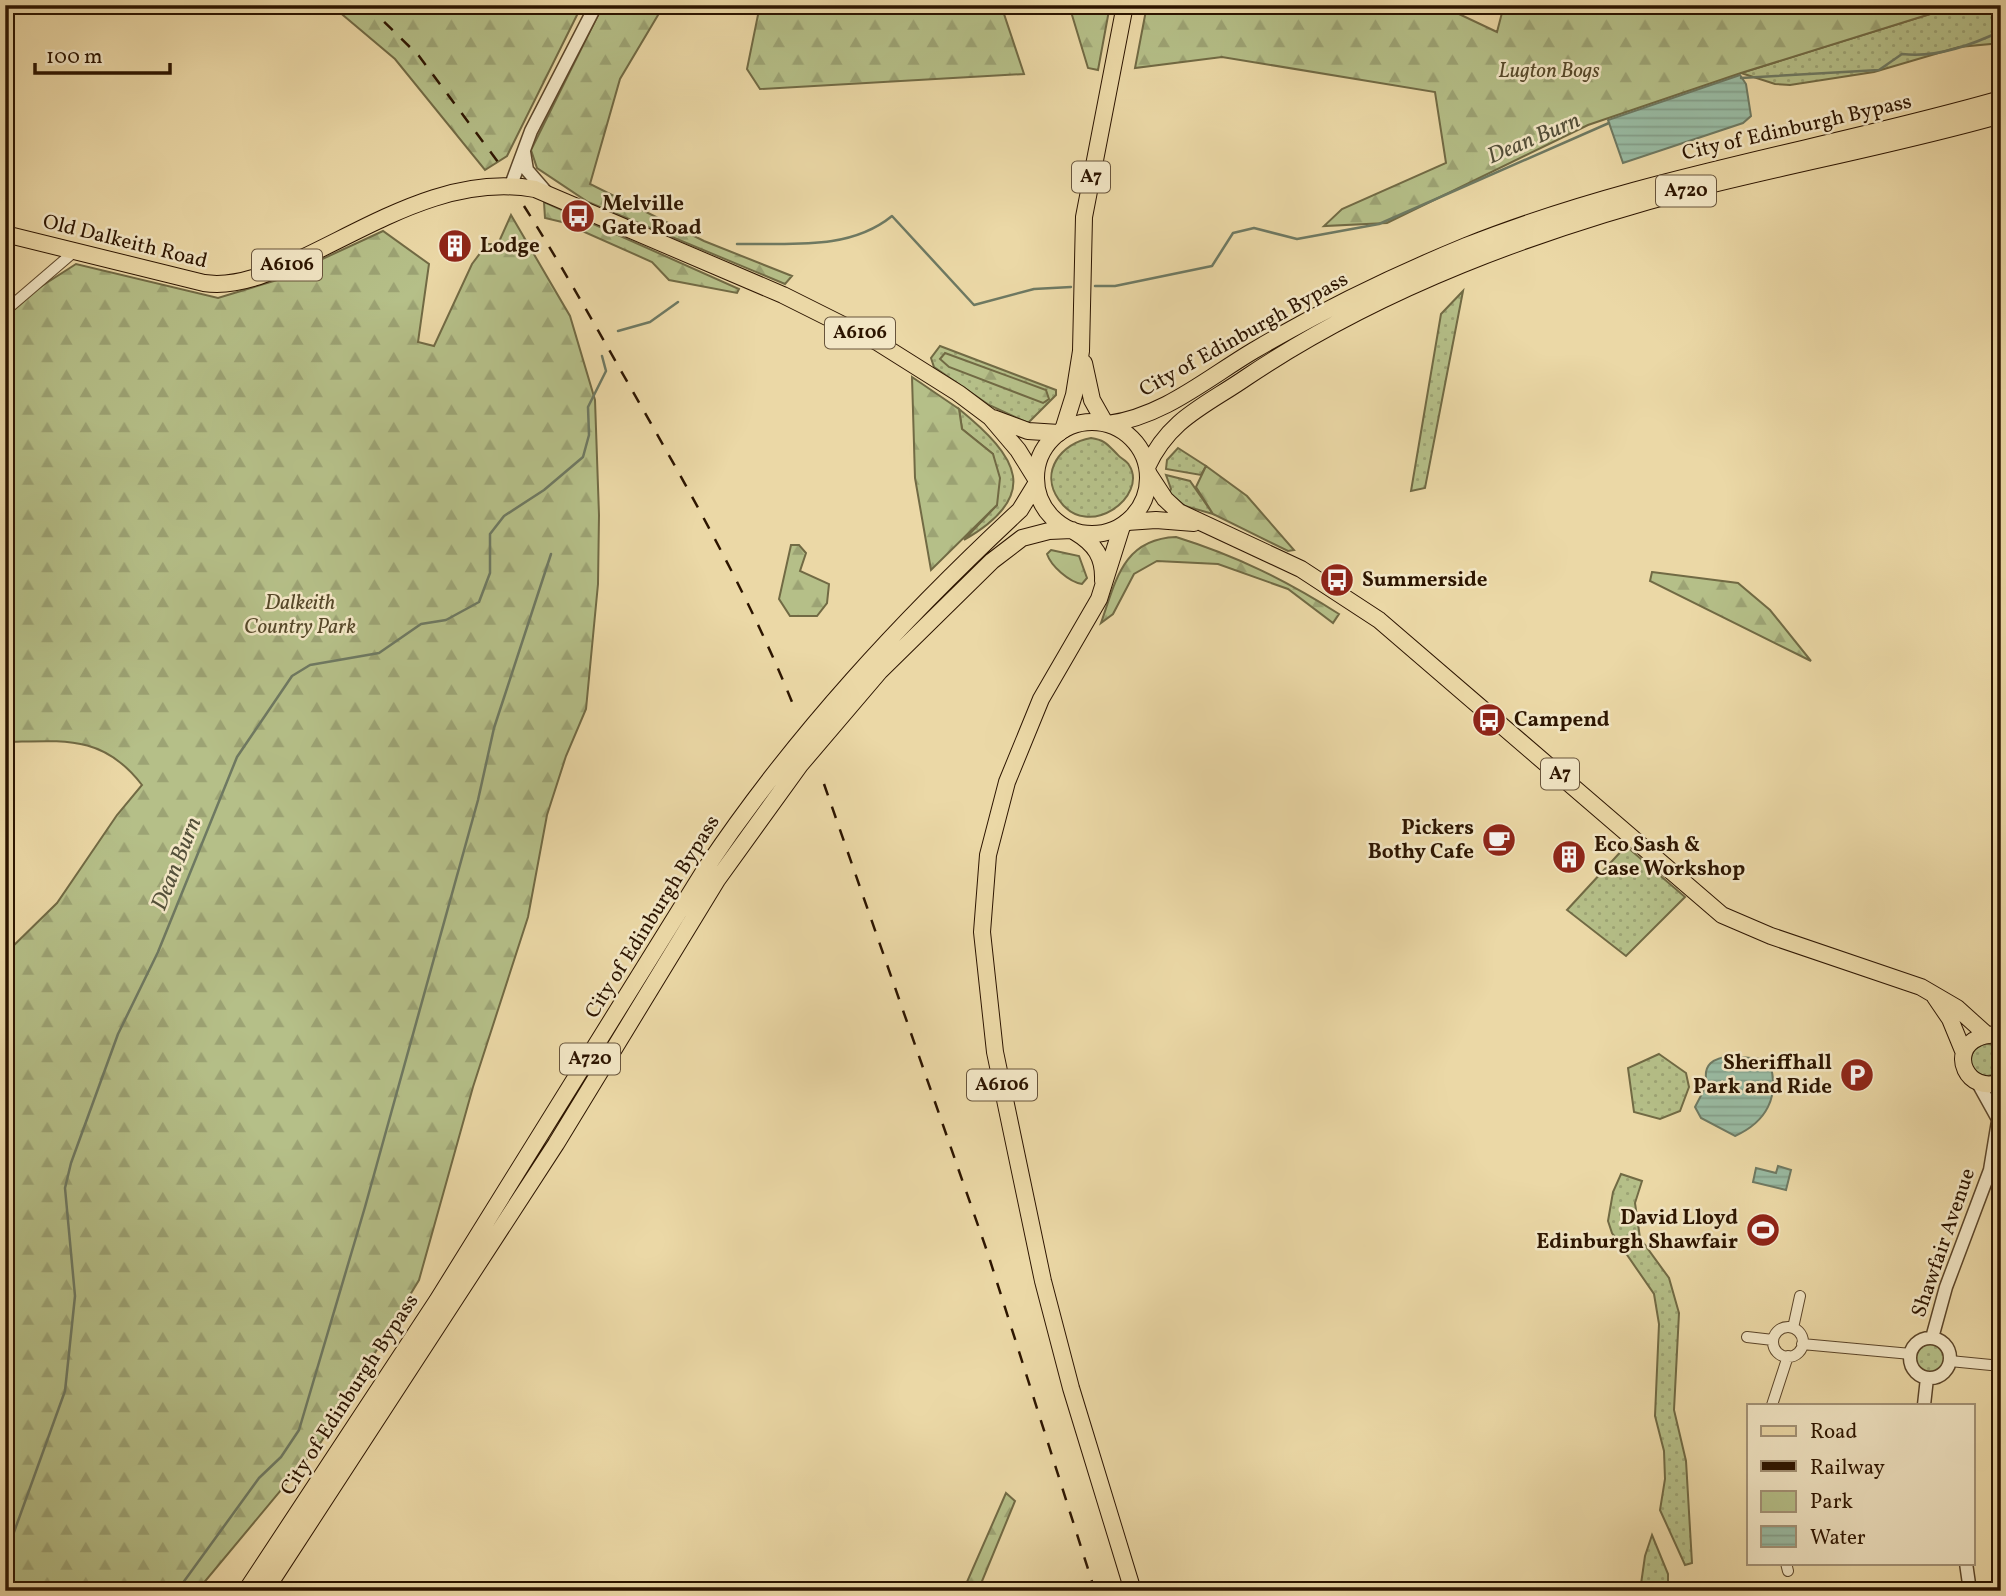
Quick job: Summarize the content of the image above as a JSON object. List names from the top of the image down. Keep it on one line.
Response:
{"streets":{"main road":["City of Edinburgh Bypass","A7","A720","Old Dalkeith Road","A6106"],"street":["Shawfair Avenue"]},"crossings":[["City of Edinburgh Bypass","A7"],["City of Edinburgh Bypass","A6106"],["A7","A6106"],["Old Dalkeith Road","A6106"]],"water":["Dean Burn"],"parks":["Lugton Bogs","Dalkeith Country Park"],"places":{"bus stop":["Melville Gate Road","Summerside","Campend"],"building":["Lodge","Eco Sash & Case Workshop"],"cafe":["Pickers Bothy Cafe"],"parking":["Sheriffhall Park and Ride"],"sports":["David Lloyd Edinburgh Shawfair"]},"legend":["Road","Railway","Park","Water"],"scale_bar":"100 m"}
